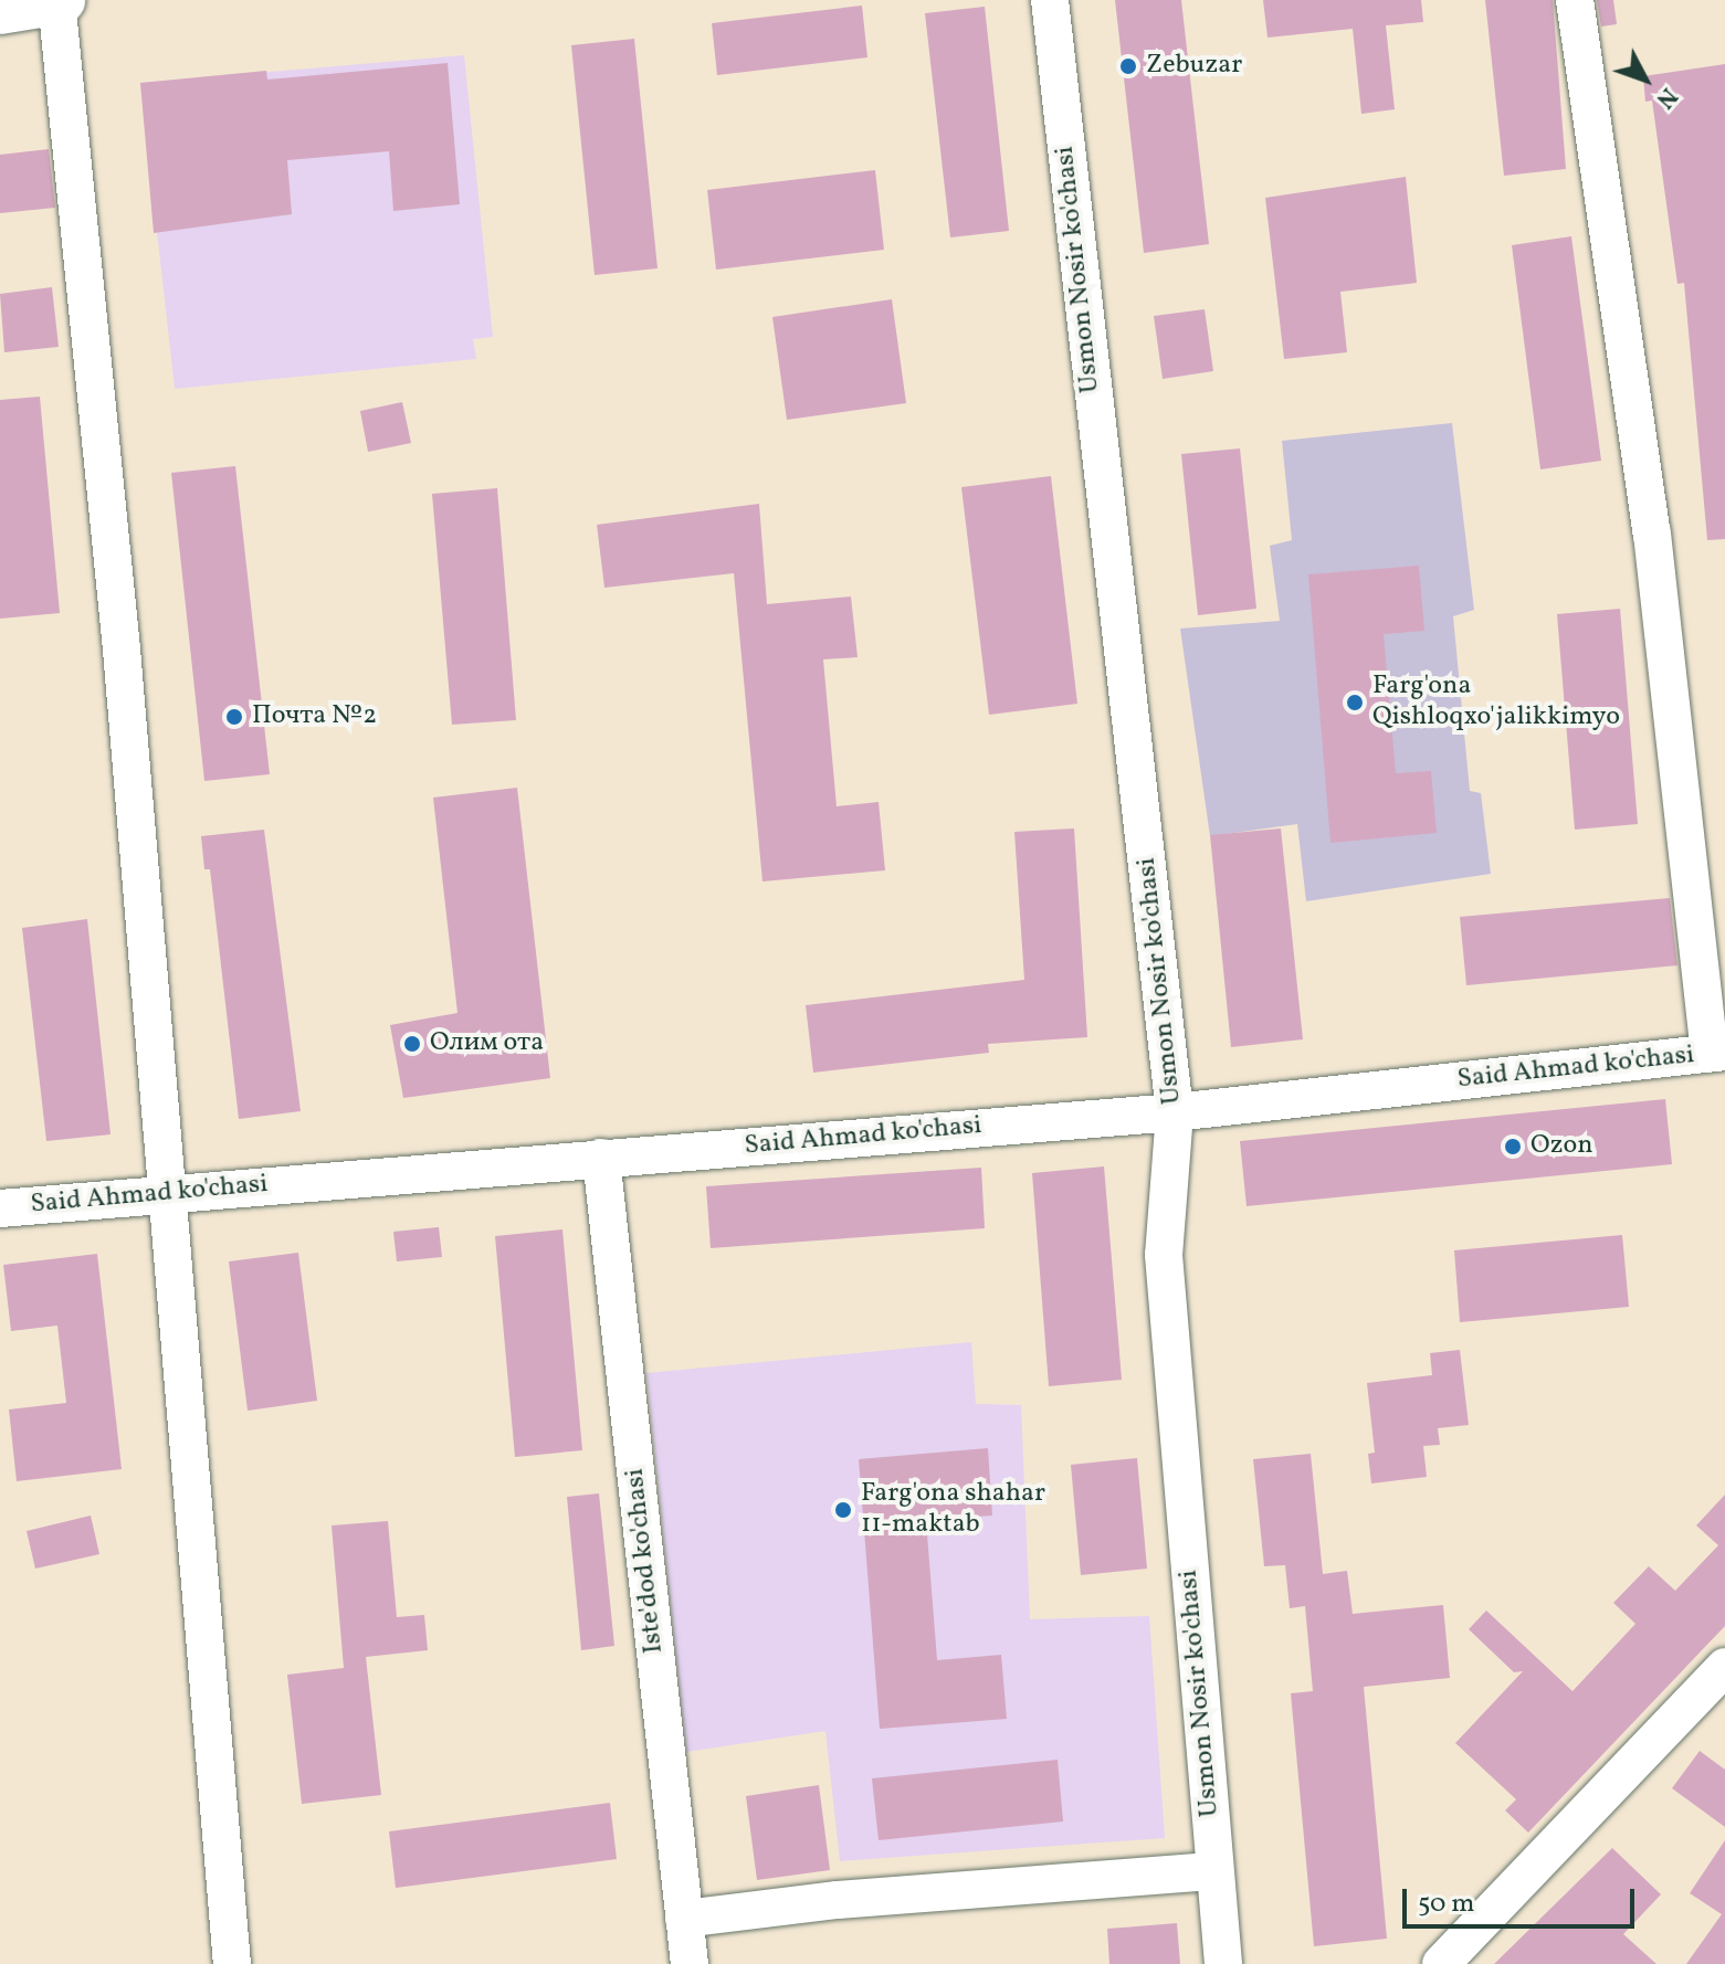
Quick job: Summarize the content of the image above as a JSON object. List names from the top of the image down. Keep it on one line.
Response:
{"streets":{"street":["Usmon Nosir ko'chasi","Said Ahmad ko'chasi","Iste'dod ko'chasi"]},"crossings":[["Usmon Nosir ko'chasi","Said Ahmad ko'chasi"],["Said Ahmad ko'chasi","Iste'dod ko'chasi"]],"places":["Zebuzar","Farg'ona Qishloqxo'jalikkimyo","Почта №2","Олим ота","Ozon","Farg'ona shahar 11-maktab"],"scale_bar":"50 m","north":"bottom right"}
